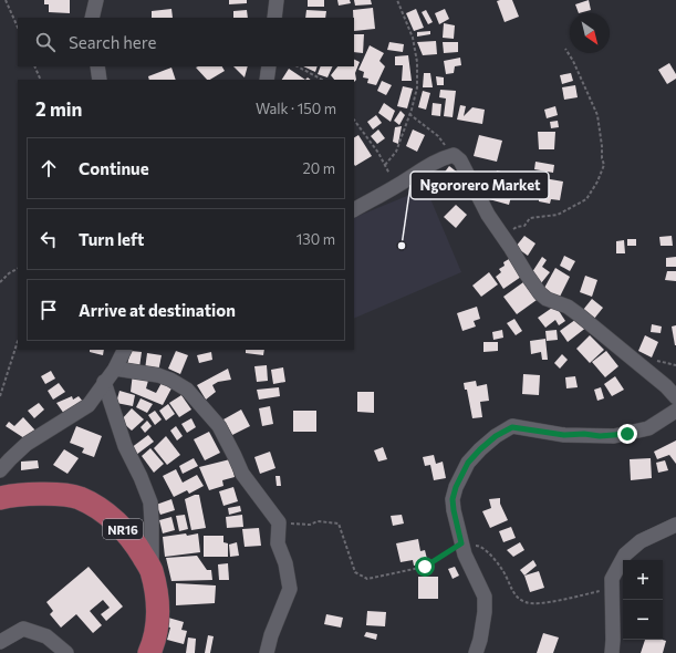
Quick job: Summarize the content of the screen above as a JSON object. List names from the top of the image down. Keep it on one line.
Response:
{"streets":{"main road":["NR16"]},"places":["Ngororero Market"],"north":"bottom right","page":{"search":"Search here","heading":["2 min","Walk · 150 m"],"list":[["Continue","20 m"],["Turn left","130 m"],"Arrive at destination"],"map_buttons":["+","−"]}}
